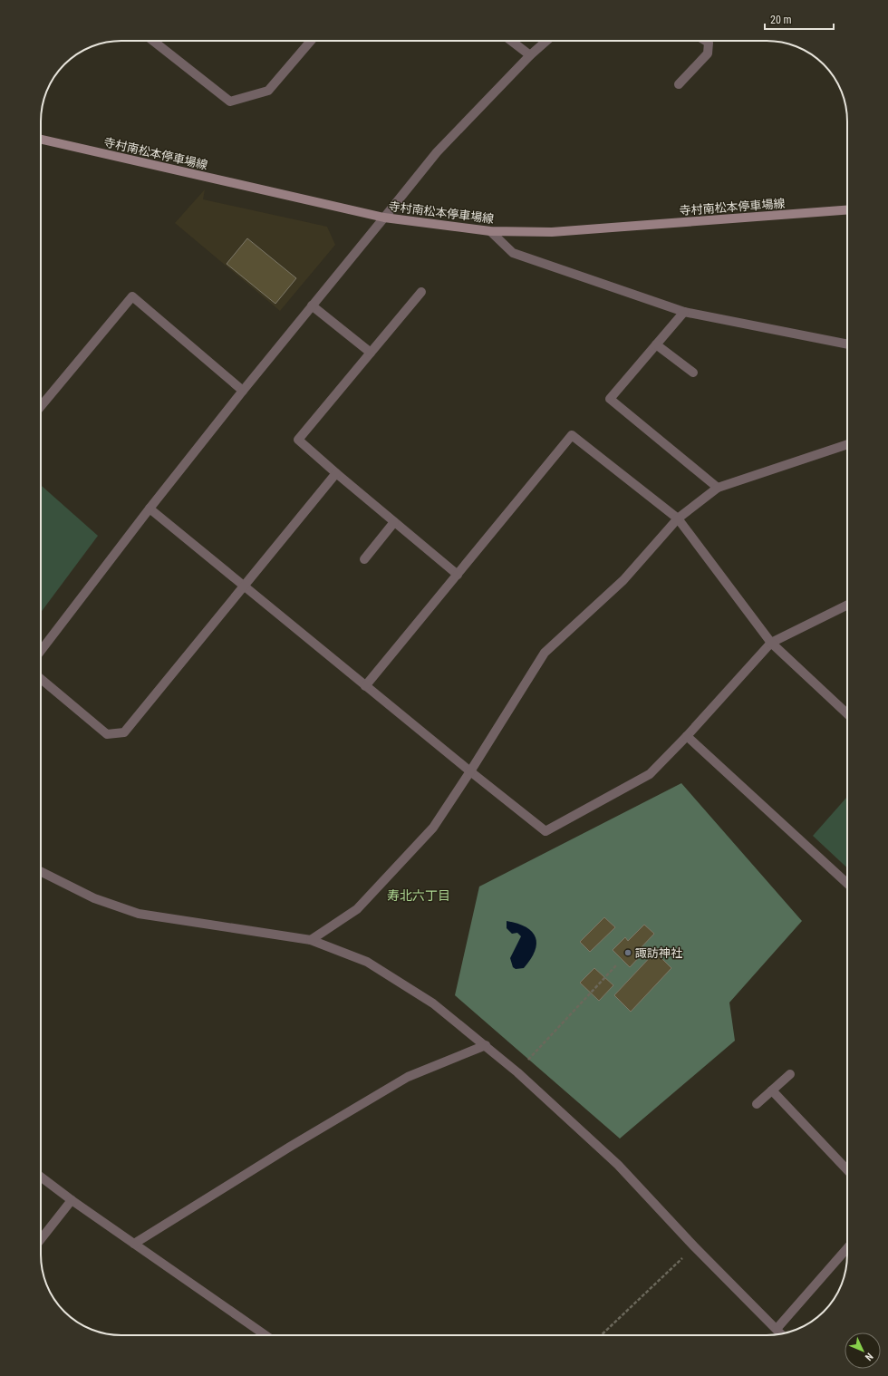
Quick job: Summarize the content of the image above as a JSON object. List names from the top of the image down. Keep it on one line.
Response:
{"streets":{"main road":["寺村南松本停車場線"]},"districts":["寿北六丁目"],"places":["諏訪神社"],"scale_bar":"20 m","north":"bottom right"}
